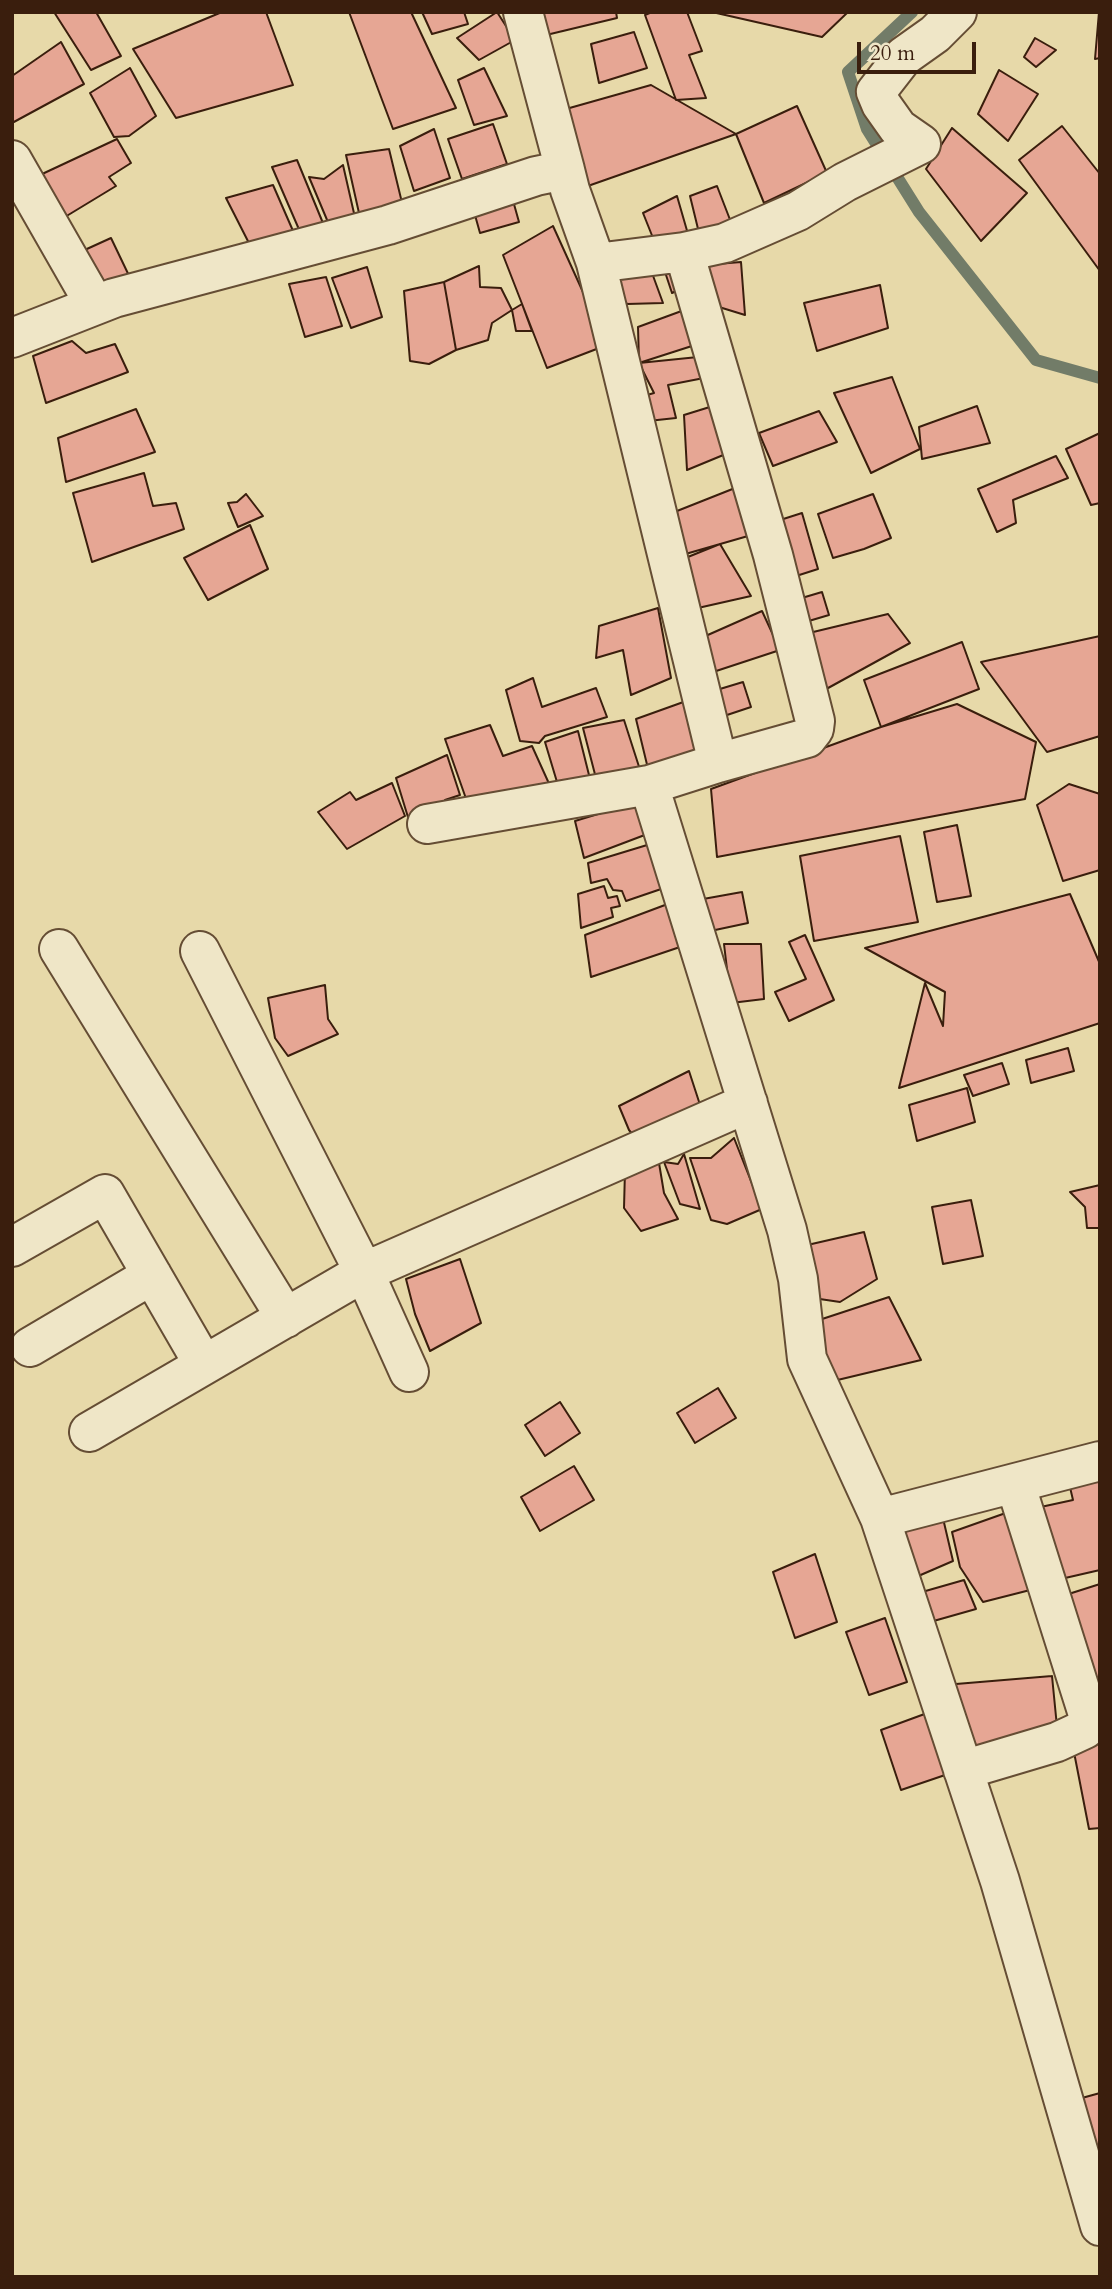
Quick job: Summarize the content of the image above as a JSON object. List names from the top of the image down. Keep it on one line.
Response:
{"scale_bar":"20 m"}
